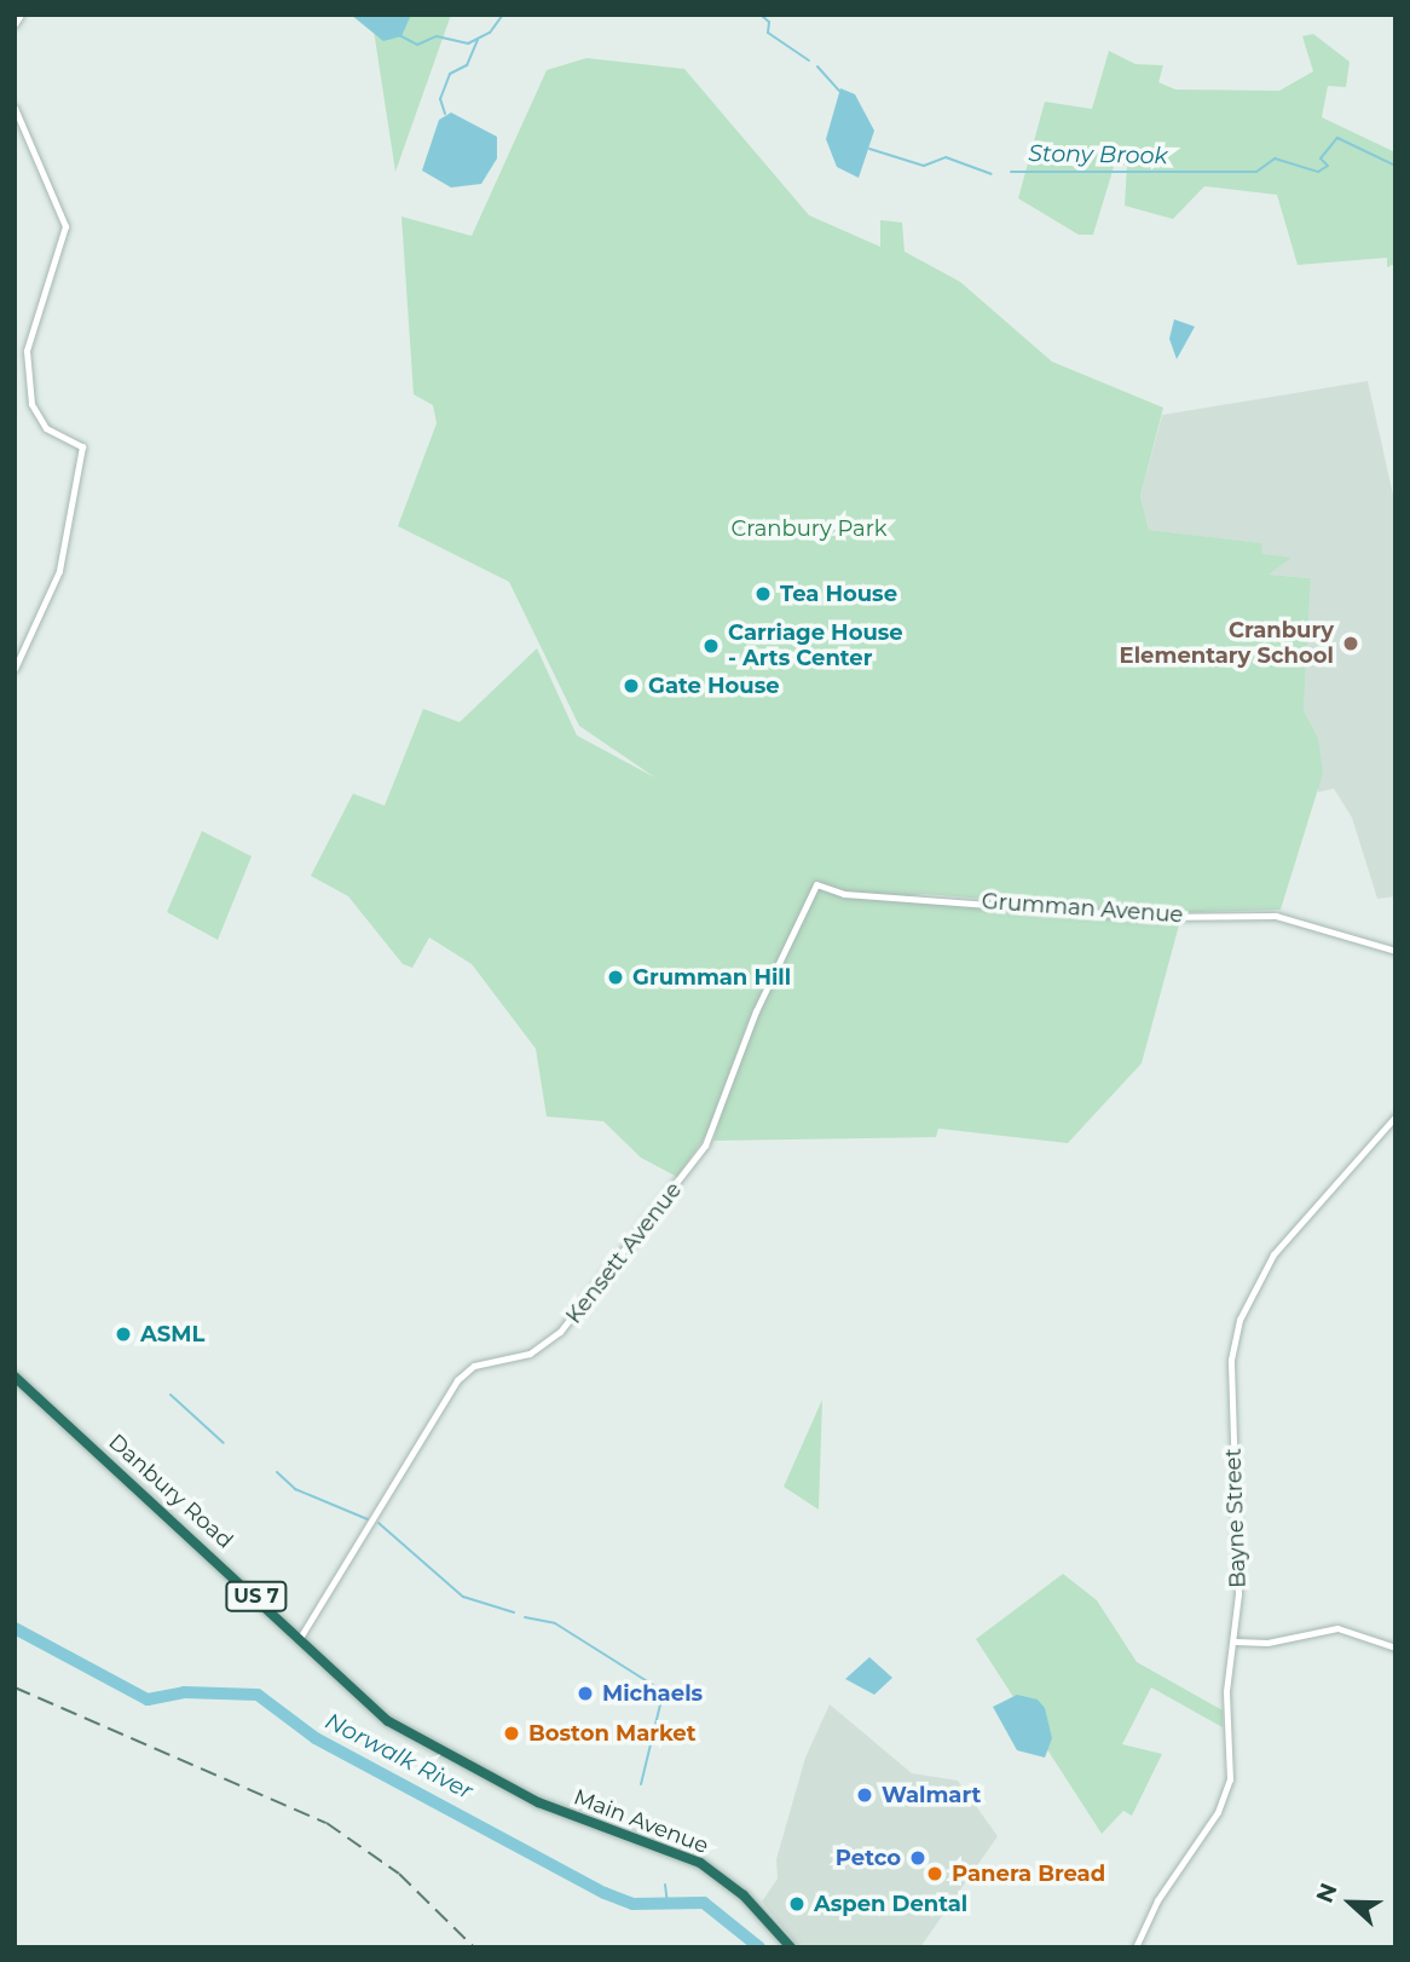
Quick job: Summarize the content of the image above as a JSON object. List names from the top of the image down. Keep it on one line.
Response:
{"streets":{"highway":["Danbury Road","US 7","Main Avenue"],"street":["Grumman Avenue","Kensett Avenue","Bayne Street"]},"crossings":[["Grumman Avenue","Kensett Avenue"],["Kensett Avenue","Danbury Road"],["Danbury Road","Main Avenue"]],"water":["Stony Brook","Norwalk River"],"parks":["Cranbury Park"],"places":["Tea House","Cranbury Elementary School","Carriage House - Arts Center","Gate House","Grumman Hill","ASML","Michaels","Boston Market","Walmart","Petco","Panera Bread","Aspen Dental"],"north":"left"}
